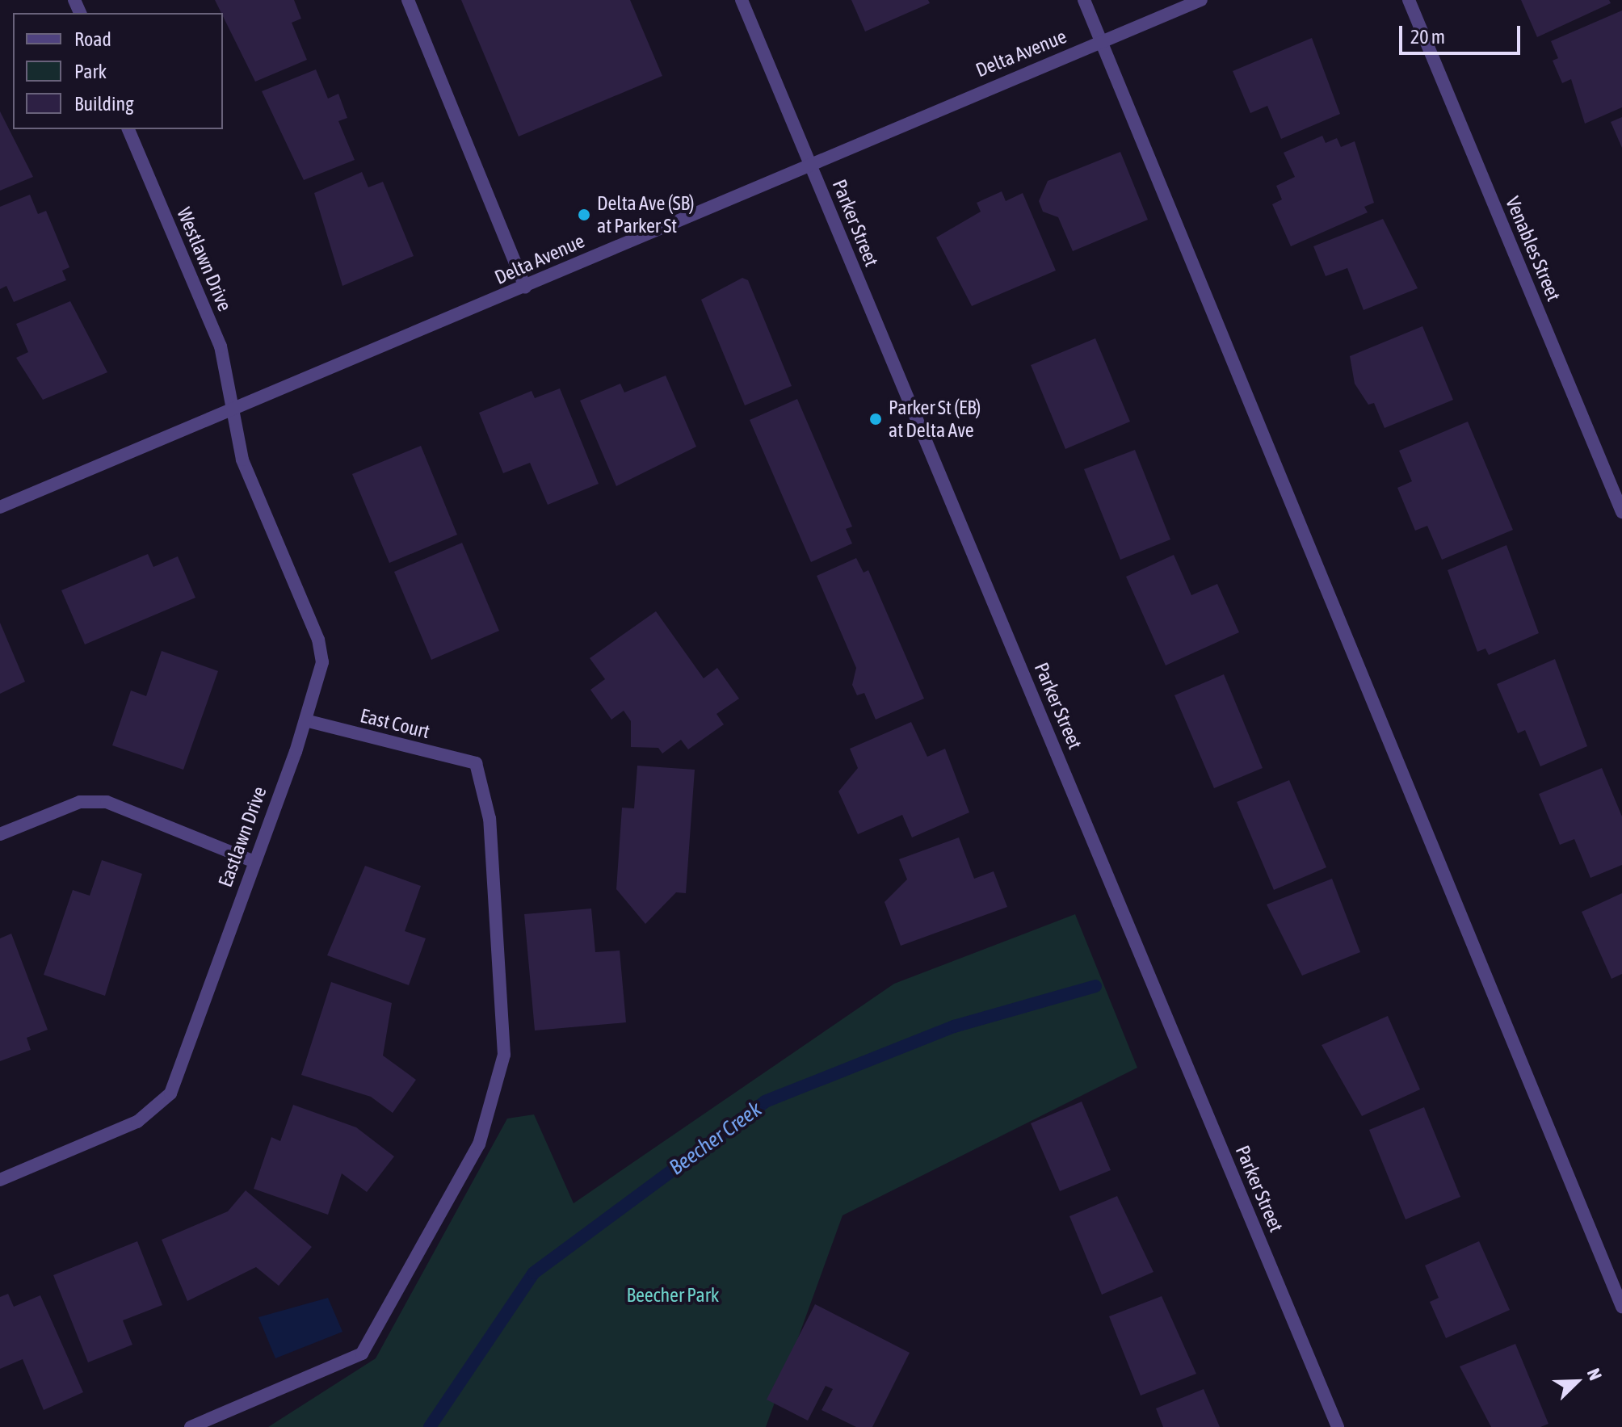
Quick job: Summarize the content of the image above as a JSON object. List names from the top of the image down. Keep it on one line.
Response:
{"streets":{"street":["Delta Avenue","Parker Street","Venables Street","Westlawn Drive","East Court","Eastlawn Drive"]},"crossings":[["Delta Avenue","Parker Street"],["Delta Avenue","Westlawn Drive"],["Delta Avenue","Eastlawn Drive"],["Westlawn Drive","Eastlawn Drive"],["East Court","Eastlawn Drive"]],"water":["Beecher Creek"],"parks":["Beecher Park"],"places":["Delta Ave (SB) at Parker St","Parker St (EB) at Delta Ave"],"legend":["Road","Park","Building"],"scale_bar":"20 m","north":"top right"}
